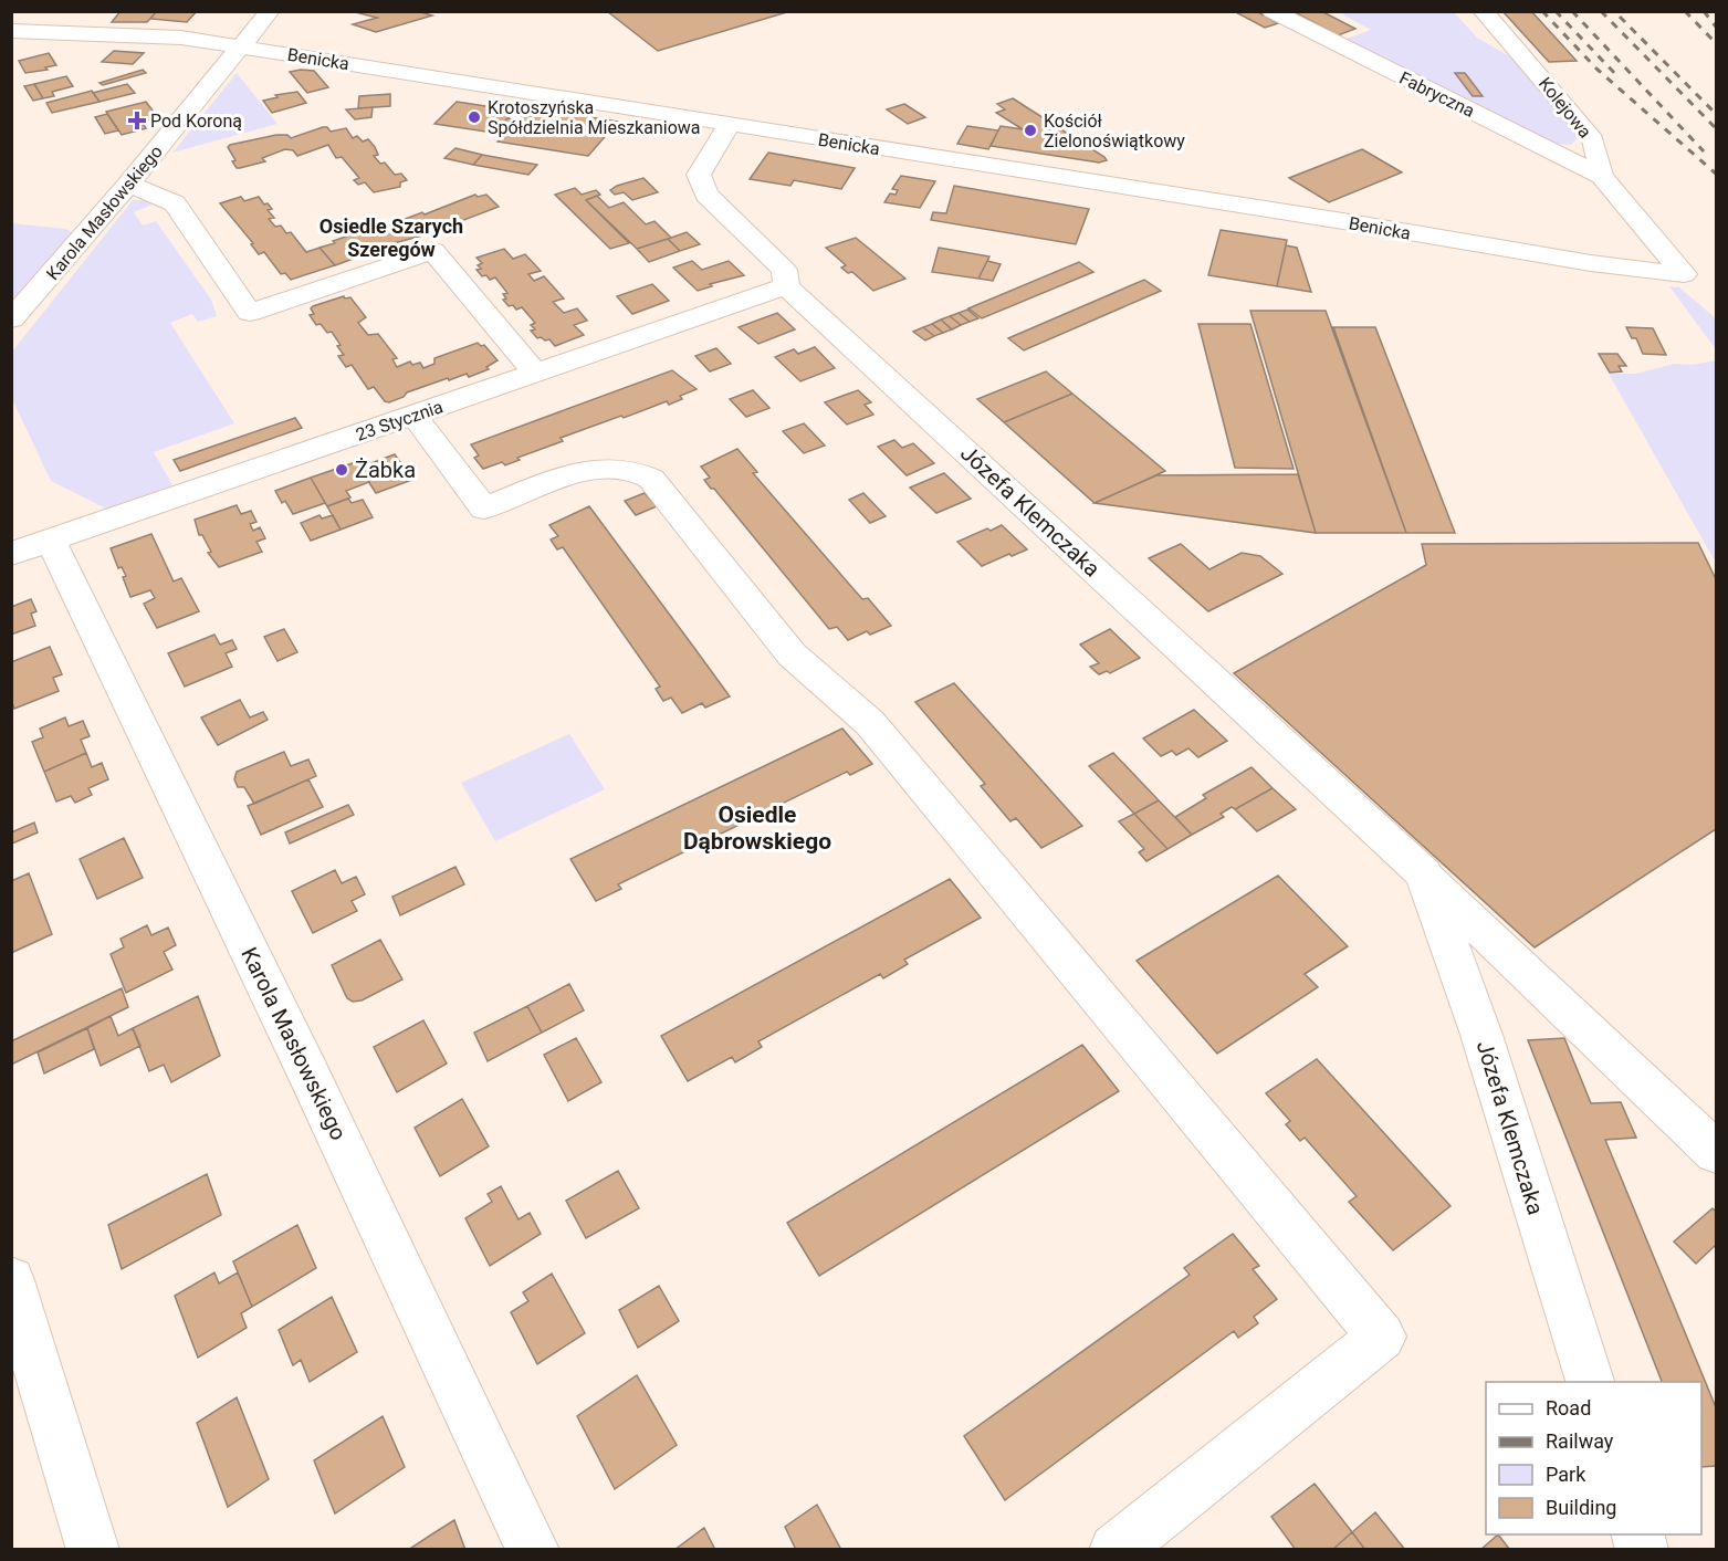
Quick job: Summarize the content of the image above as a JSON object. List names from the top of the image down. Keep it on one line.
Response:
{"streets":{"street":["Benicka","Fabryczna","Kolejowa","Karola Masłowskiego","23 Stycznia","Józefa Klemczaka"]},"crossings":[["Benicka","Kolejowa"],["Benicka","Karola Masłowskiego"],["Benicka","Józefa Klemczaka"],["Fabryczna","Kolejowa"],["Karola Masłowskiego","23 Stycznia"],["23 Stycznia","Józefa Klemczaka"]],"districts":["Osiedle Szarych Szeregów","Osiedle Dąbrowskiego"],"places":{"other":["Krotoszyńska Spółdzielnia Mieszkaniowa","Kościół Zielonoświątkowy","Żabka"],"health":["Pod Koroną"]},"legend":["Road","Railway","Park","Building"]}
